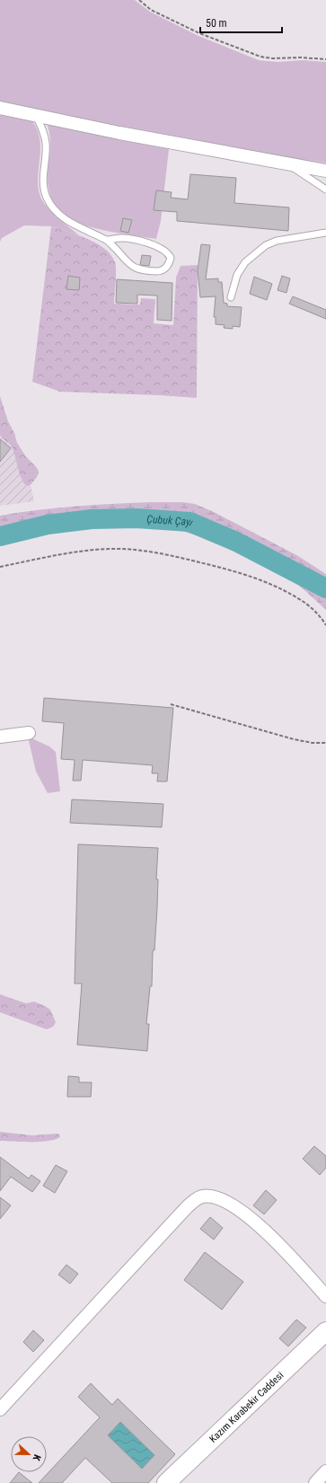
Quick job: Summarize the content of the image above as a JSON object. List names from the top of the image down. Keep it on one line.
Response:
{"streets":{"street":["Kazım Karabekir Caddesi"]},"water":["Çubuk Çayı"],"scale_bar":"50 m","north":"right"}
